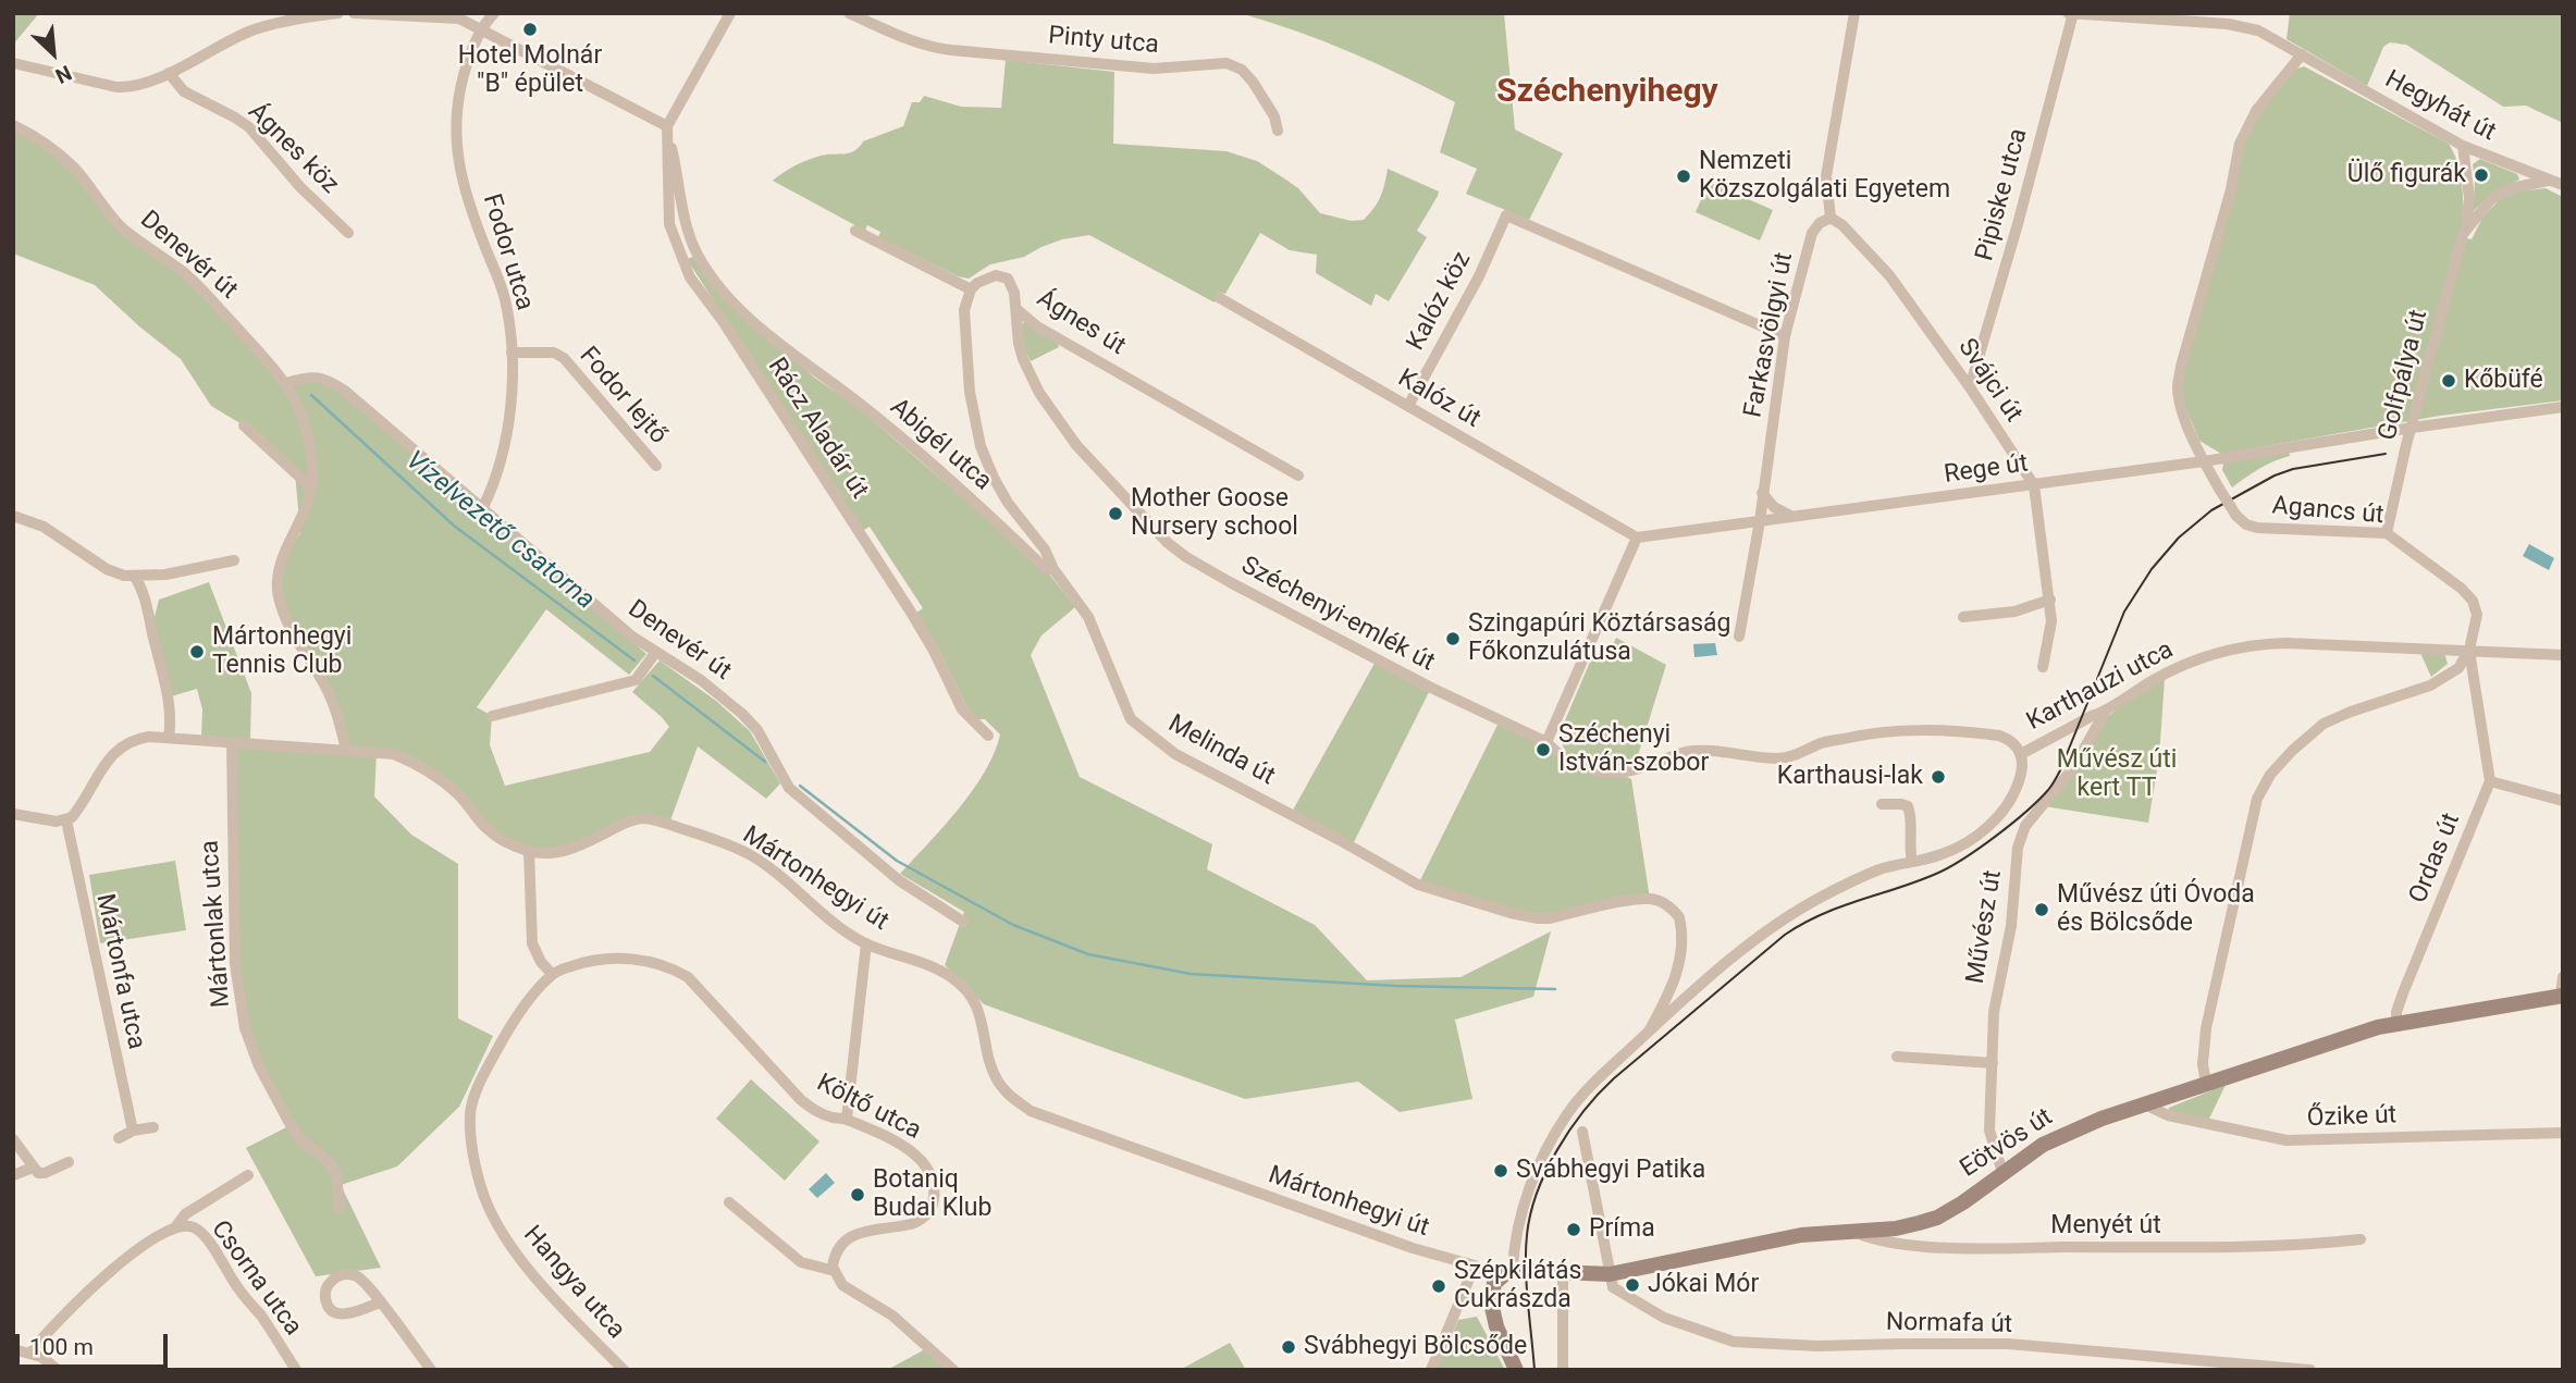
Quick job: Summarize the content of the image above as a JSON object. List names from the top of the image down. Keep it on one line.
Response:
{"streets":{"street":["Pinty utca","Hegyhát út","Ágnes köz","Pipiske utca","Fodor utca","Denevér út","Kalóz köz","Ágnes út","Farkasvölgyi út","Golfpálya út","Svájci út","Fodor lejtő","Kalóz út","Rácz Aladár út","Abigél utca","Rege út","Agancs út","Széchenyi-emlék út","Karthauzi utca","Melinda út","Ordas út","Mártonhegyi út","Mártonlak utca","Művész út","Mártonfa utca","Költő utca","Őzike út","Eötvös út","Menyét út","Csorna utca","Hangya utca","Normafa út"]},"crossings":[["Hegyhát út","Pipiske utca"],["Hegyhát út","Golfpálya út"],["Hegyhát út","Agancs út"],["Pipiske utca","Svájci út"],["Fodor utca","Denevér út"],["Fodor utca","Fodor lejtő"],["Kalóz köz","Farkasvölgyi út"],["Kalóz köz","Kalóz út"],["Ágnes út","Széchenyi-emlék út"],["Ágnes út","Melinda út"],["Farkasvölgyi út","Svájci út"],["Farkasvölgyi út","Rege út"],["Golfpálya út","Rege út"],["Golfpálya út","Agancs út"],["Svájci út","Rege út"],["Kalóz út","Rege út"],["Rácz Aladár út","Abigél utca"],["Abigél utca","Melinda út"],["Rege út","Agancs út"],["Agancs út","Karthauzi utca"],["Széchenyi-emlék út","Karthauzi utca"],["Karthauzi utca","Melinda út"],["Karthauzi utca","Művész út"],["Karthauzi utca","Eötvös út"],["Ordas út","Eötvös út"],["Mártonhegyi út","Mártonlak utca"],["Mártonhegyi út","Mártonfa utca"],["Művész út","Eötvös út"],["Költő utca","Hangya utca"],["Őzike út","Eötvös út"],["Eötvös út","Menyét út"],["Eötvös út","Normafa út"]],"districts":["Széchenyihegy"],"water":["Vízelvezető csatorna"],"parks":["Művész úti kert TT"],"places":["Hotel Molnár \"B\" épület","Ülő figurák","Nemzeti Közszolgálati Egyetem","Kőbüfé","Mother Goose Nursery school","Szingapúri Köztársaság Főkonzulátusa","Mártonhegyi Tennis Club","Széchenyi István-szobor","Karthausi-lak","Művész úti Óvoda és Bölcsőde","Svábhegyi Patika","Botaniq Budai Klub","Príma","Jókai Mór","Szépkilátás Cukrászda","Svábhegyi Bölcsőde"],"scale_bar":"100 m","north":"bottom right"}
